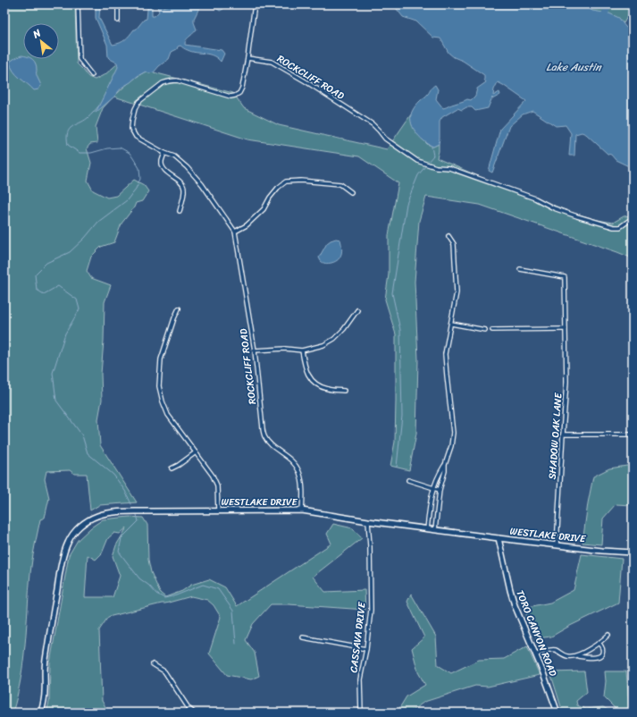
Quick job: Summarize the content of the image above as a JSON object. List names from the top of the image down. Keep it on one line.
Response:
{"streets":{"street":["ROCKCLIFF ROAD","SHADOW OAK LANE","WESTLAKE DRIVE","TORO CANYON ROAD","CASSAVA DRIVE"]},"crossings":[["ROCKCLIFF ROAD","WESTLAKE DRIVE"],["SHADOW OAK LANE","WESTLAKE DRIVE"],["WESTLAKE DRIVE","TORO CANYON ROAD"],["WESTLAKE DRIVE","CASSAVA DRIVE"]],"water":["Lake Austin"],"north":"top left"}
